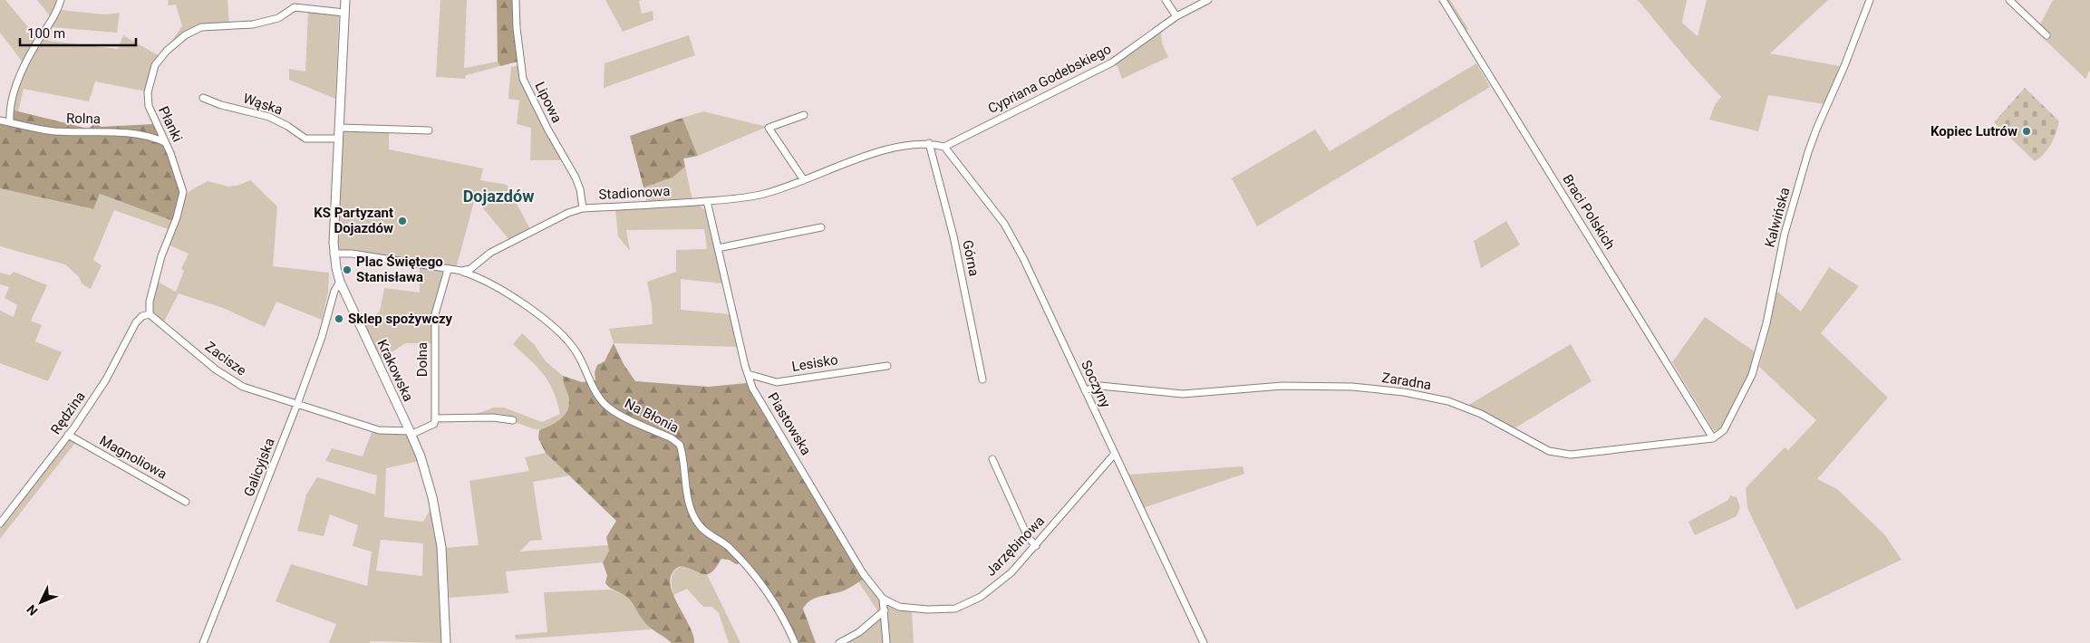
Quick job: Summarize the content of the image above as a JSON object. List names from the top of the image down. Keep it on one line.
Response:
{"streets":{"street":["Cypriana Godebskiego","Lipowa","Wąska","Rolna","Płanki","Stadionowa","Braci Polskich","Kalwińska","Górna","Zacisze","Dolna","Lesisko","Krakowska","Zaradna","Soczyny","Rędzina","Na Błonia","Piastowska","Magnoliowa","Galicyjska","Jarzębinowa"]},"crossings":[["Cypriana Godebskiego","Stadionowa"],["Cypriana Godebskiego","Soczyny"],["Lipowa","Stadionowa"],["Wąska","Krakowska"],["Rolna","Płanki"],["Płanki","Zacisze"],["Płanki","Krakowska"],["Płanki","Rędzina"],["Stadionowa","Górna"],["Stadionowa","Soczyny"],["Stadionowa","Na Błonia"],["Stadionowa","Piastowska"],["Braci Polskich","Kalwińska"],["Braci Polskich","Zaradna"],["Kalwińska","Zaradna"],["Zacisze","Krakowska"],["Zacisze","Rędzina"],["Zacisze","Galicyjska"],["Lesisko","Piastowska"],["Krakowska","Galicyjska"],["Zaradna","Soczyny"],["Soczyny","Jarzębinowa"],["Rędzina","Magnoliowa"],["Piastowska","Jarzębinowa"]],"districts":["Dojazdów"],"places":["Kopiec Lutrów","KS Partyzant Dojazdów","Plac Świętego Stanisława","Sklep spożywczy"],"scale_bar":"100 m","north":"bottom left"}
